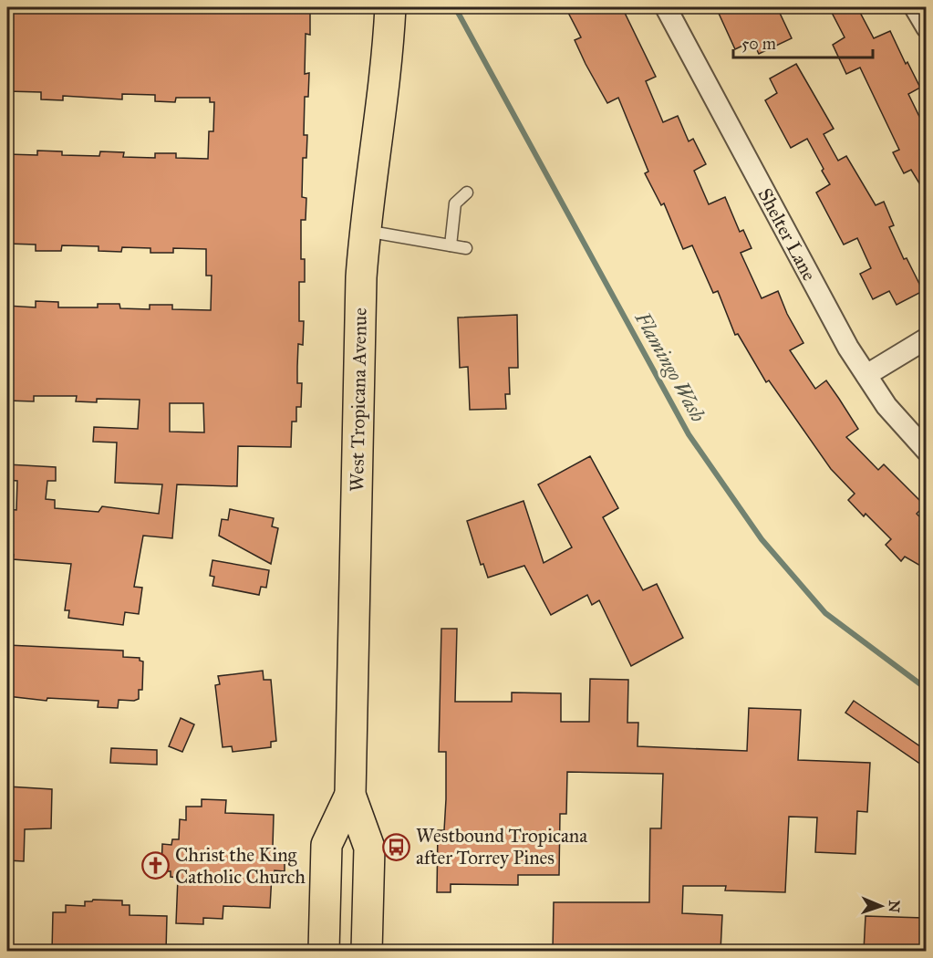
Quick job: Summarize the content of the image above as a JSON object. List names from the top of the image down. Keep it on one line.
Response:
{"streets":{"main road":["West Tropicana Avenue"],"street":["Shelter Lane"]},"water":["Flamingo Wash"],"places":{"bus stop":["Westbound Tropicana after Torrey Pines"],"church":["Christ the King Catholic Church"]},"scale_bar":"50 m","north":"right"}
